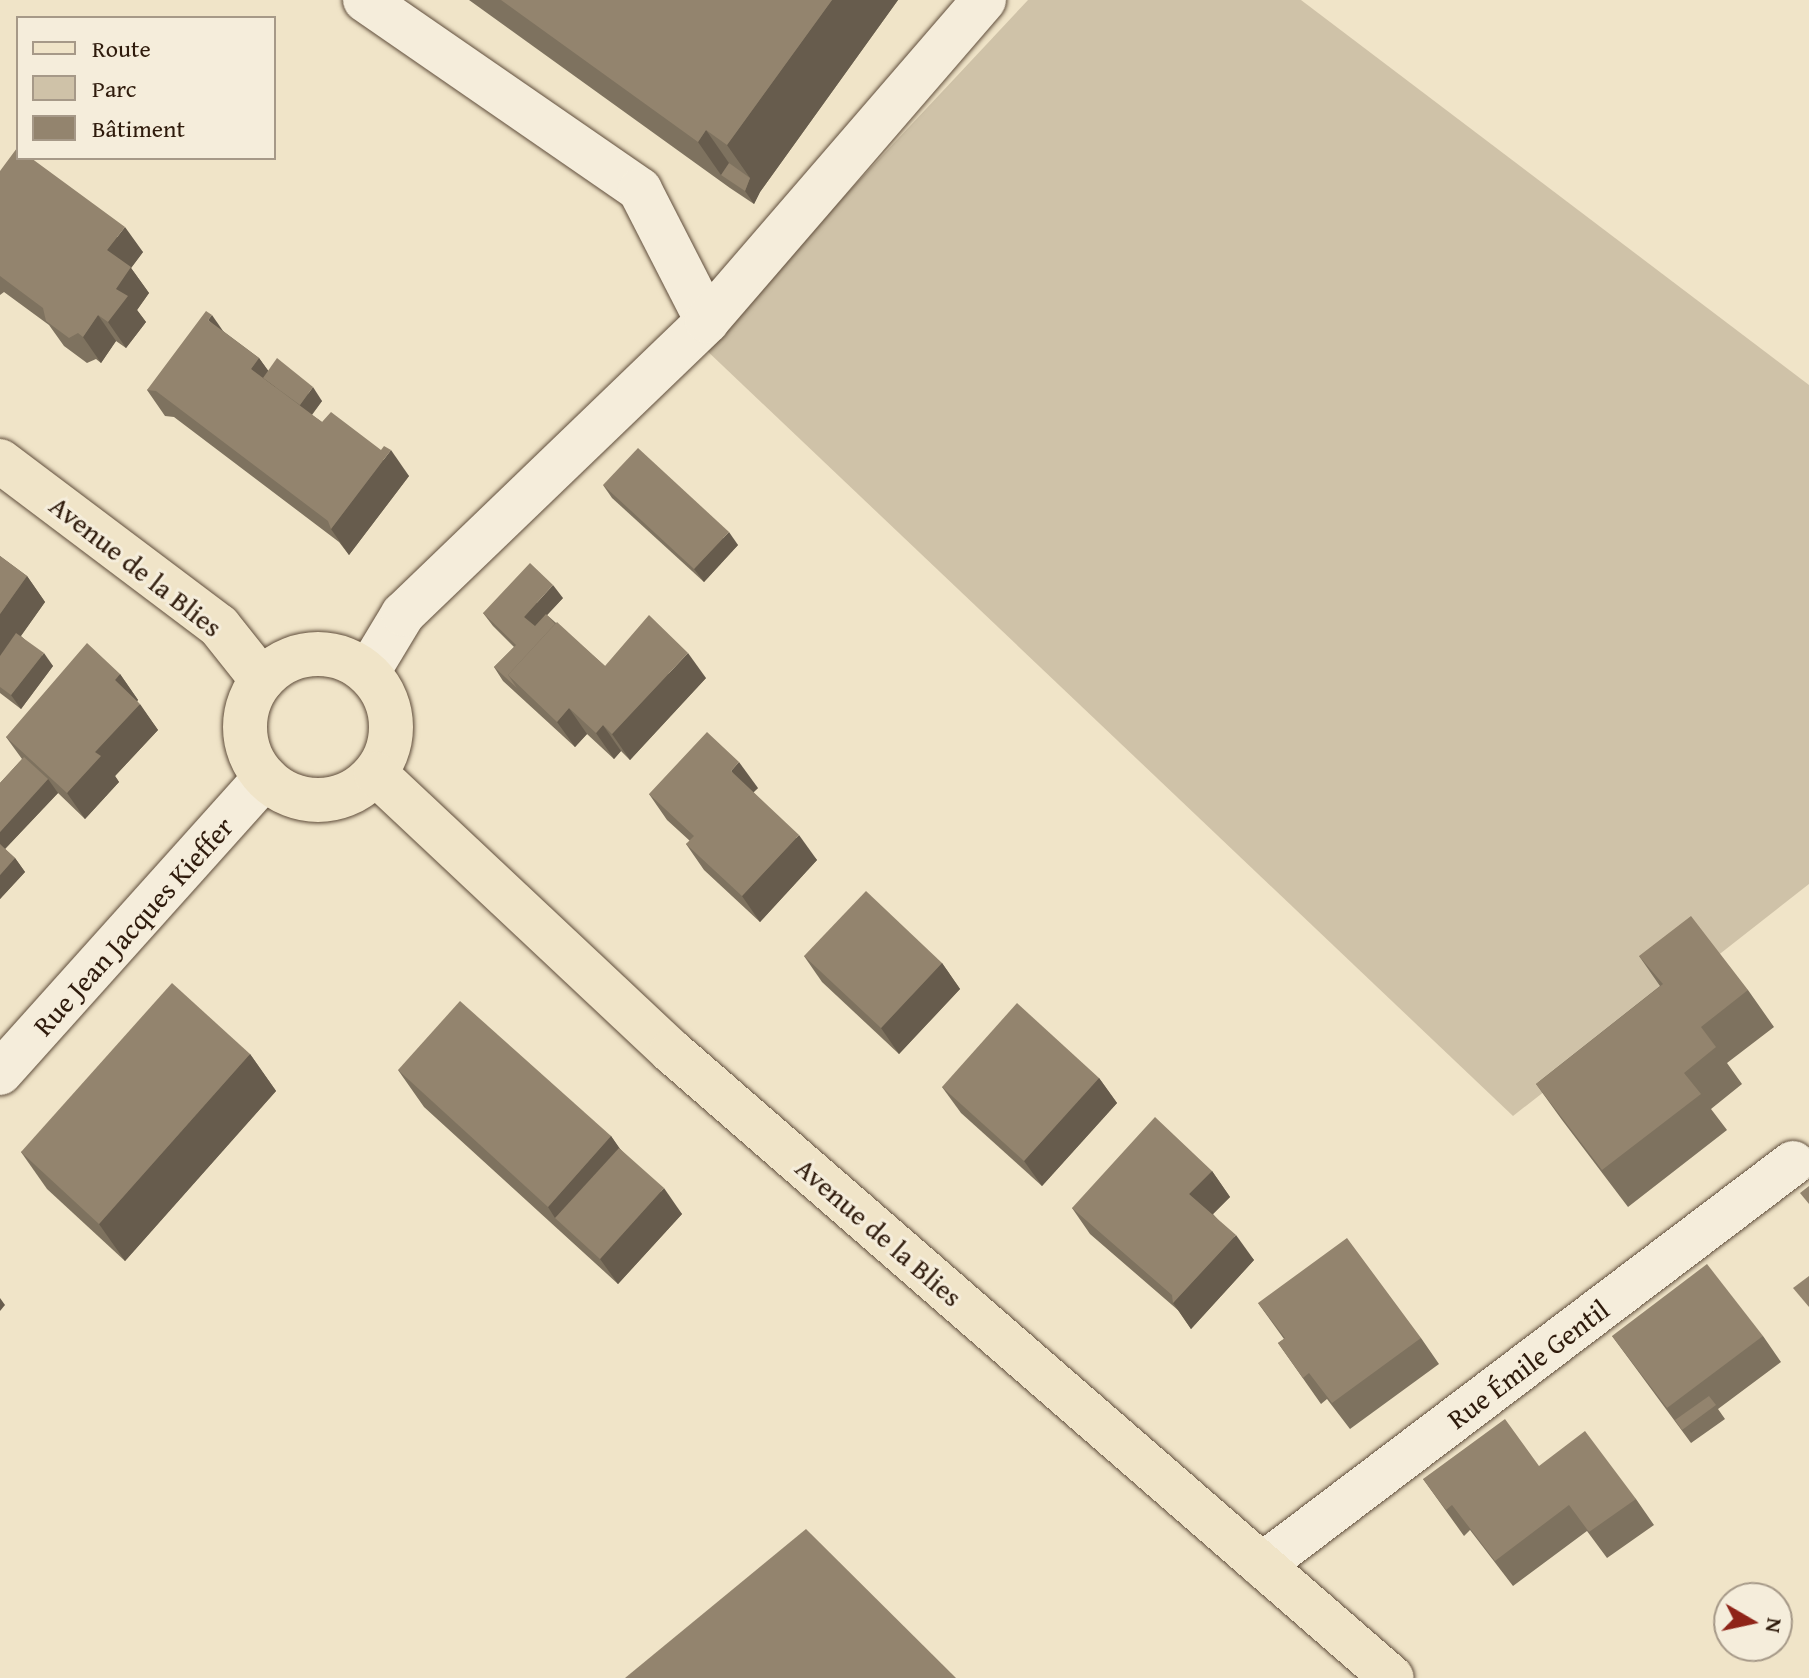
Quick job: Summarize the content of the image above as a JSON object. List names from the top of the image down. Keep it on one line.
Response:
{"streets":{"main road":["Avenue de la Blies"],"street":["Rue Jean Jacques Kieffer","Rue Émile Gentil"]},"crossings":[["Avenue de la Blies","Rue Jean Jacques Kieffer"],["Avenue de la Blies","Rue Émile Gentil"]],"legend":["Route","Parc","Bâtiment"],"north":"right"}
